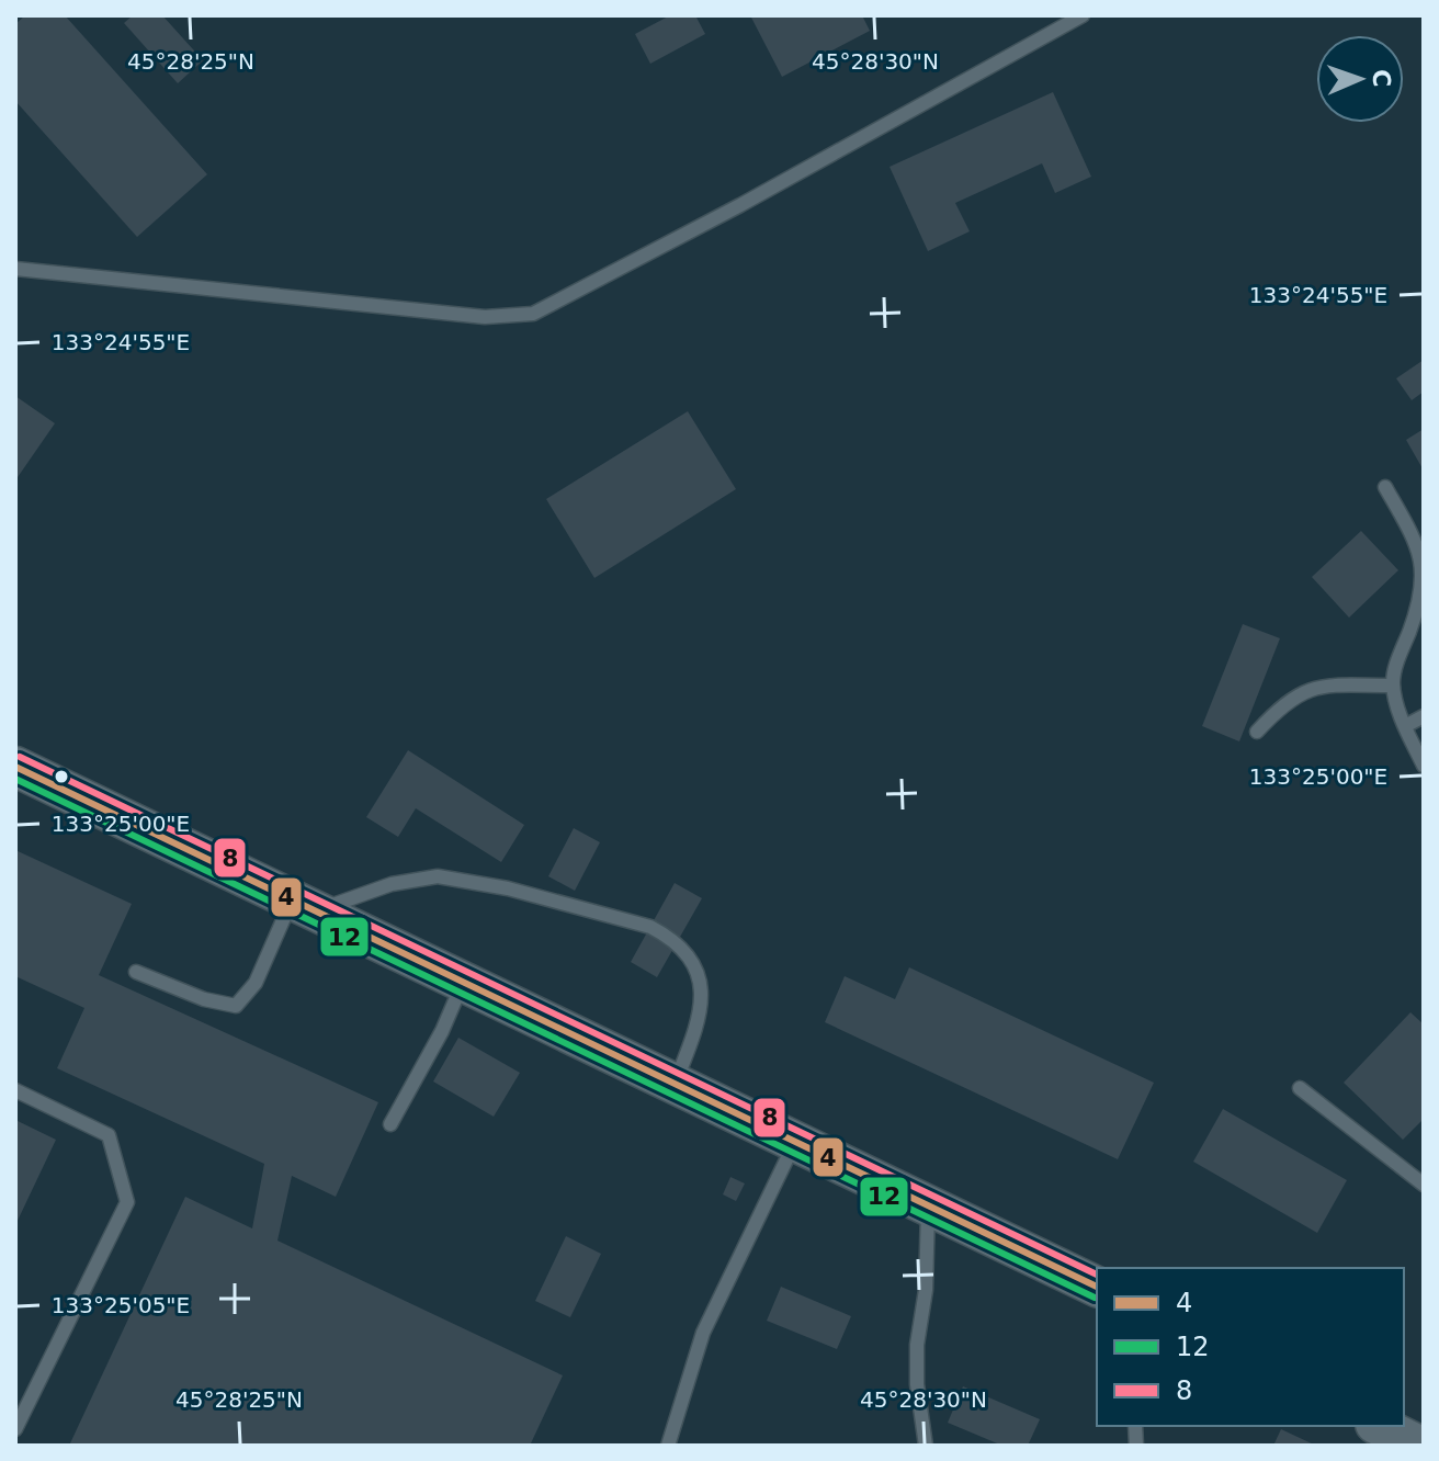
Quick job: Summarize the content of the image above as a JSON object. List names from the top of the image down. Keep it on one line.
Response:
{"lines":["transit line 8","transit line 4","transit line 12"],"legend":["4","12","8"],"north":"right","coordinates":["45°28'25\"N","45°28'30\"N","133°24'55\"E","133°25'00\"E","133°25'05\"E"]}
